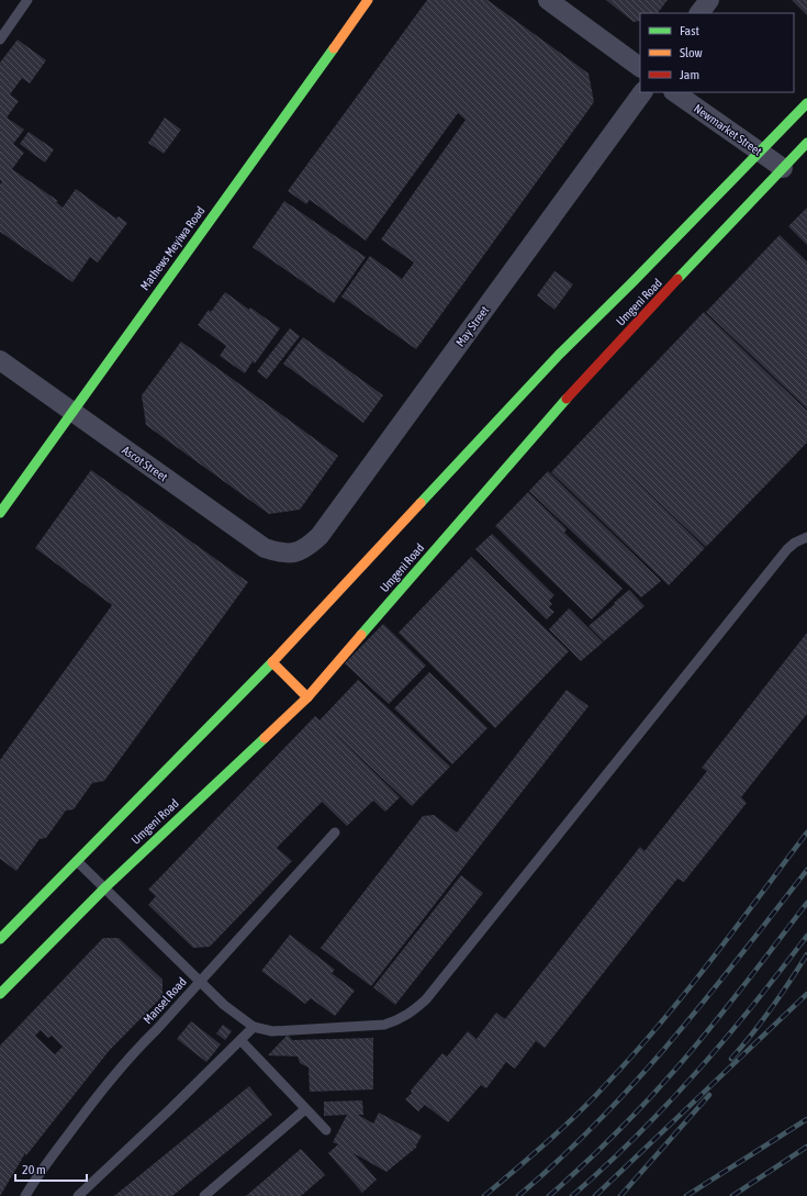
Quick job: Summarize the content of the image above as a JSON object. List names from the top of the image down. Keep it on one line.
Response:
{"streets":{"main road":["Mathews Meyiwa Road","Umgeni Road"],"street":["Newmarket Street","May Street","Ascot Street"],"lane":["Mansel Road"]},"crossings":[["Newmarket Street","Umgeni Road"],["Mathews Meyiwa Road","Ascot Street"],["May Street","Ascot Street"]],"legend":["Fast","Slow","Jam"],"scale_bar":"20 m"}
